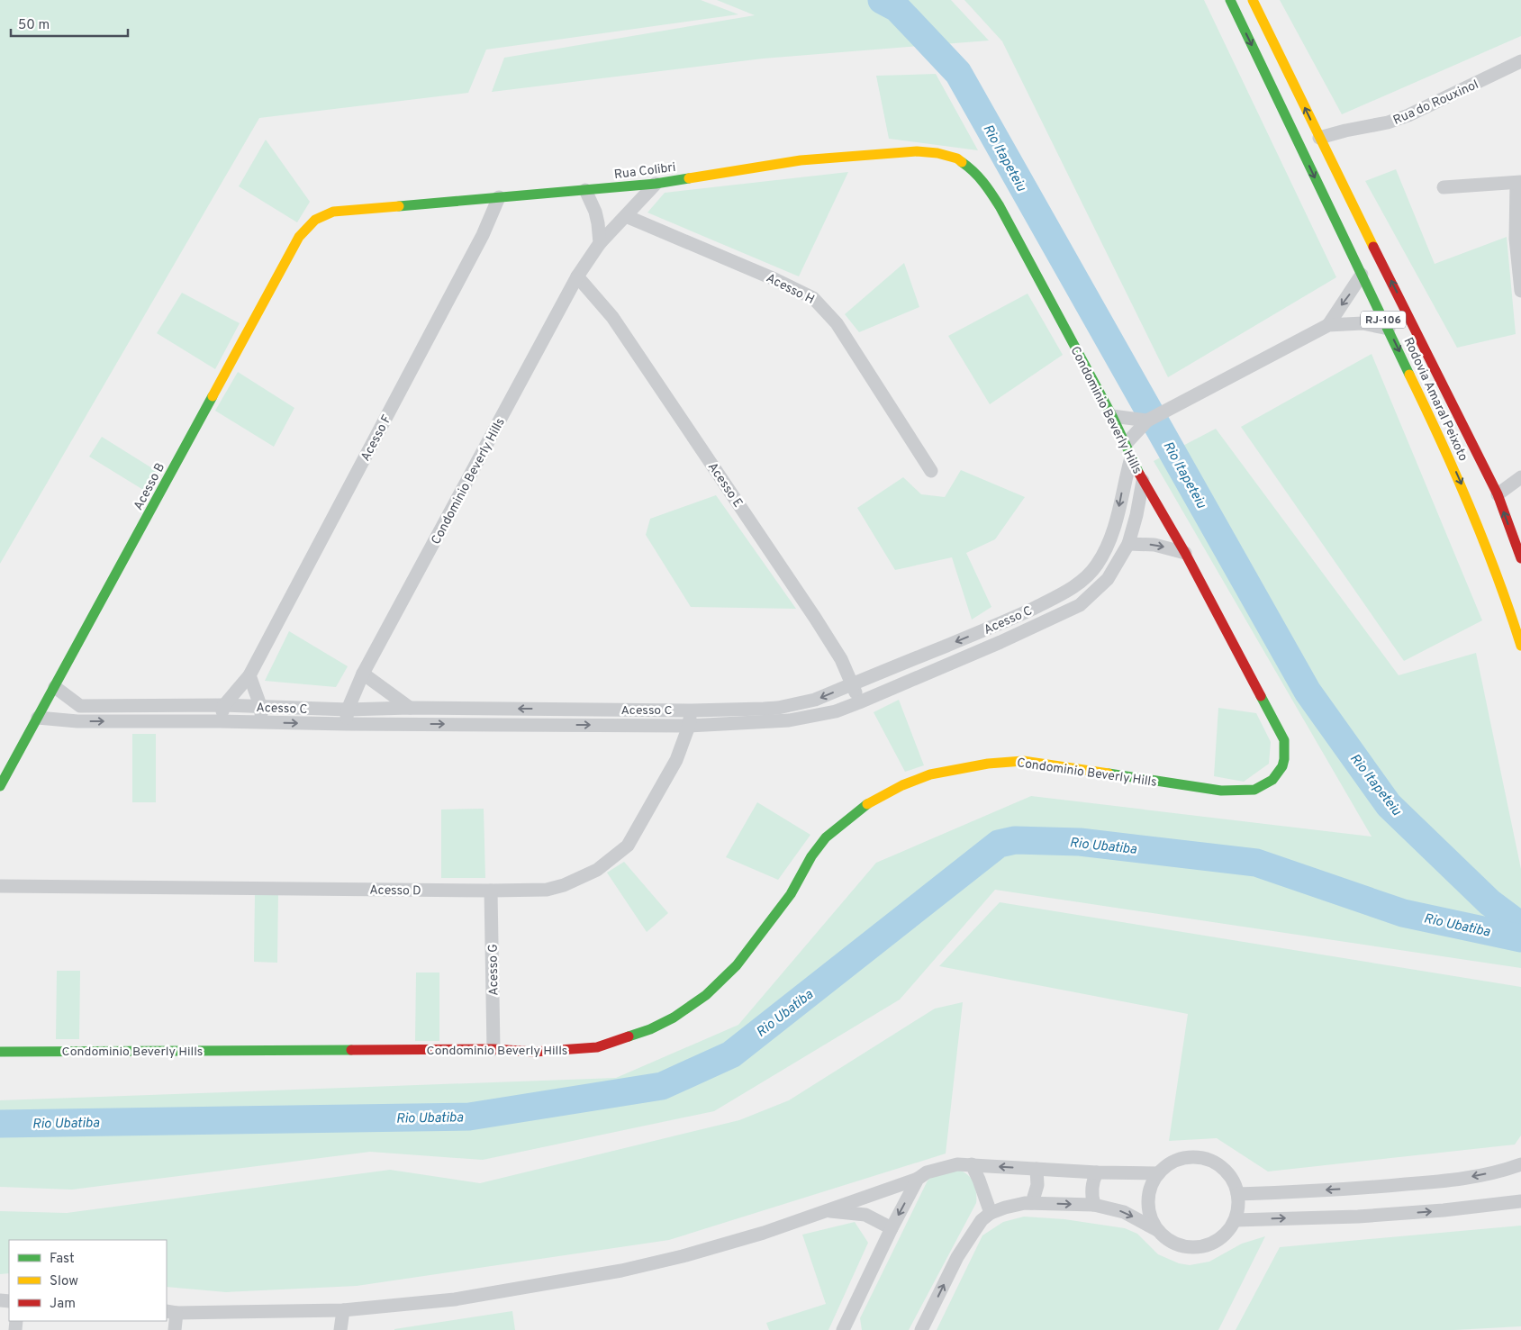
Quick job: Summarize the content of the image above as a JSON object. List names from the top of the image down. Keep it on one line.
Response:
{"streets":{"main road":["Rua Colibri","RJ-106","Rodovia Amaral Peixoto","Condominio Beverly Hills","Acesso B"],"street":["Rua do Rouxinol","Acesso H","Acesso F","Acesso E","Acesso C","Acesso D","Acesso G"]},"crossings":[["Rua do Rouxinol","Rodovia Amaral Peixoto"],["Rua Colibri","Condominio Beverly Hills"],["Rua Colibri","Acesso F"],["Rua Colibri","Acesso B"],["Acesso H","Condominio Beverly Hills"],["Condominio Beverly Hills","Acesso E"],["Condominio Beverly Hills","Acesso C"],["Condominio Beverly Hills","Acesso G"],["Acesso F","Acesso C"],["Acesso E","Acesso C"],["Acesso B","Acesso C"],["Acesso C","Acesso D"],["Acesso D","Acesso G"]],"water":["Rio Itapeteiu","Rio Ubatiba"],"legend":["Fast","Slow","Jam"],"scale_bar":"50 m"}
